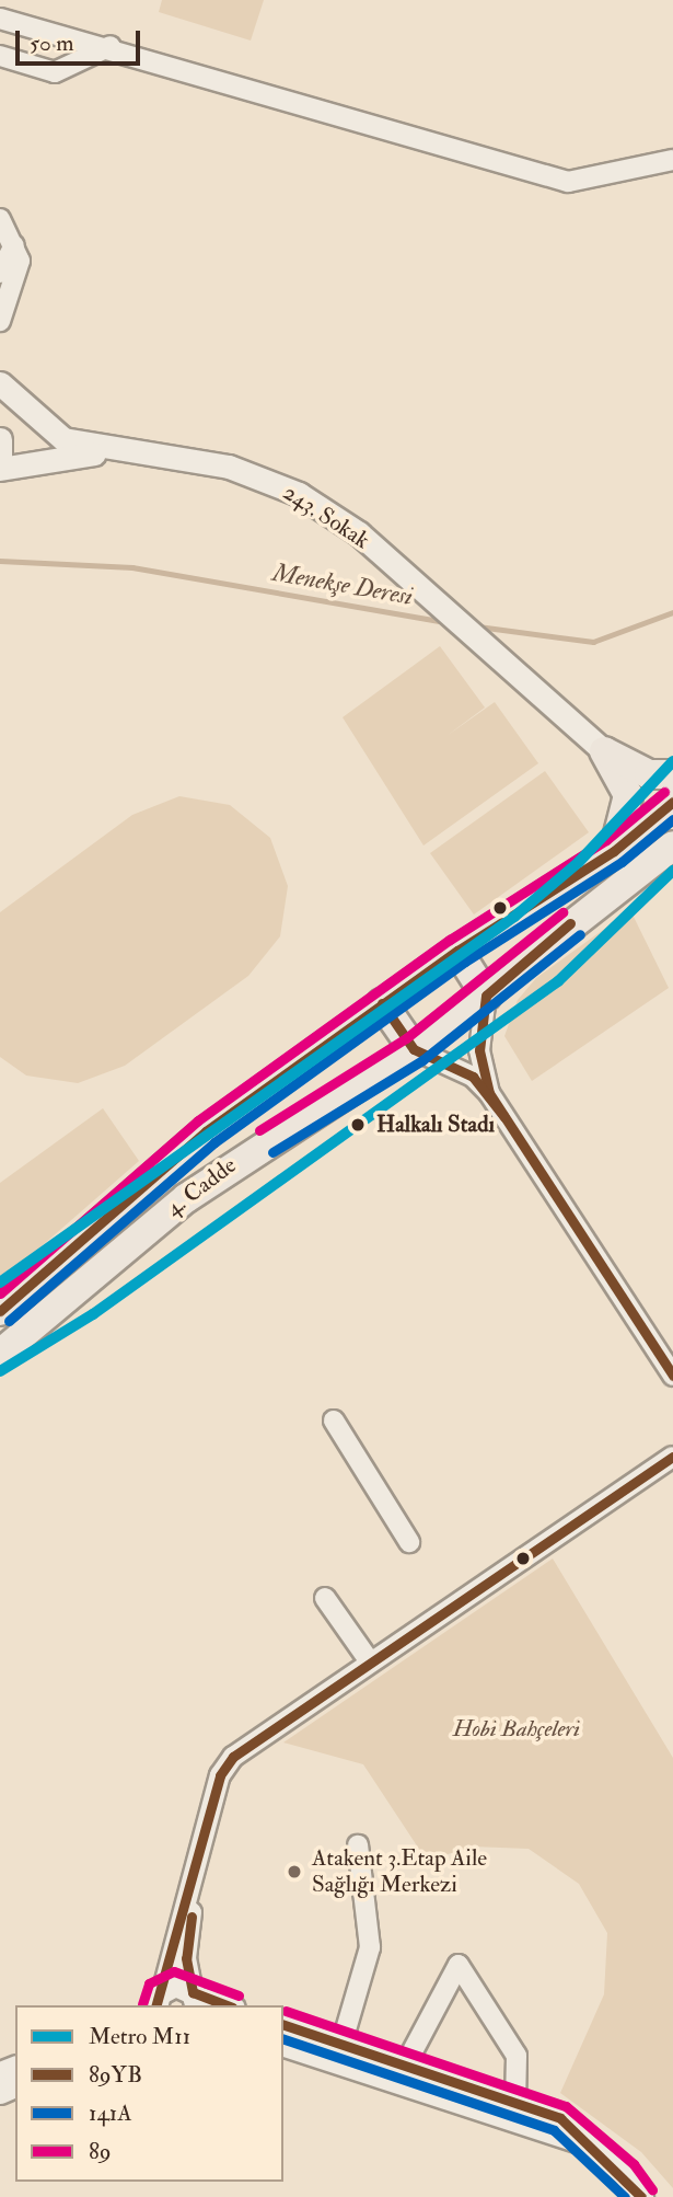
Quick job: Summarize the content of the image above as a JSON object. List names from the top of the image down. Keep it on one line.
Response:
{"streets":{"main road":["4. Cadde"],"street":["243. Sokak"]},"water":["Menekşe Deresi"],"parks":["Hobi Bahçeleri"],"places":["Halkalı Stadı","Atakent 3.Etap Aile Sağlığı Merkezi"],"lines":["metro line M11","transit line 89","transit line 89YB","transit line 141A"],"legend":["Metro M11","89YB","141A","89"],"scale_bar":"50 m"}
